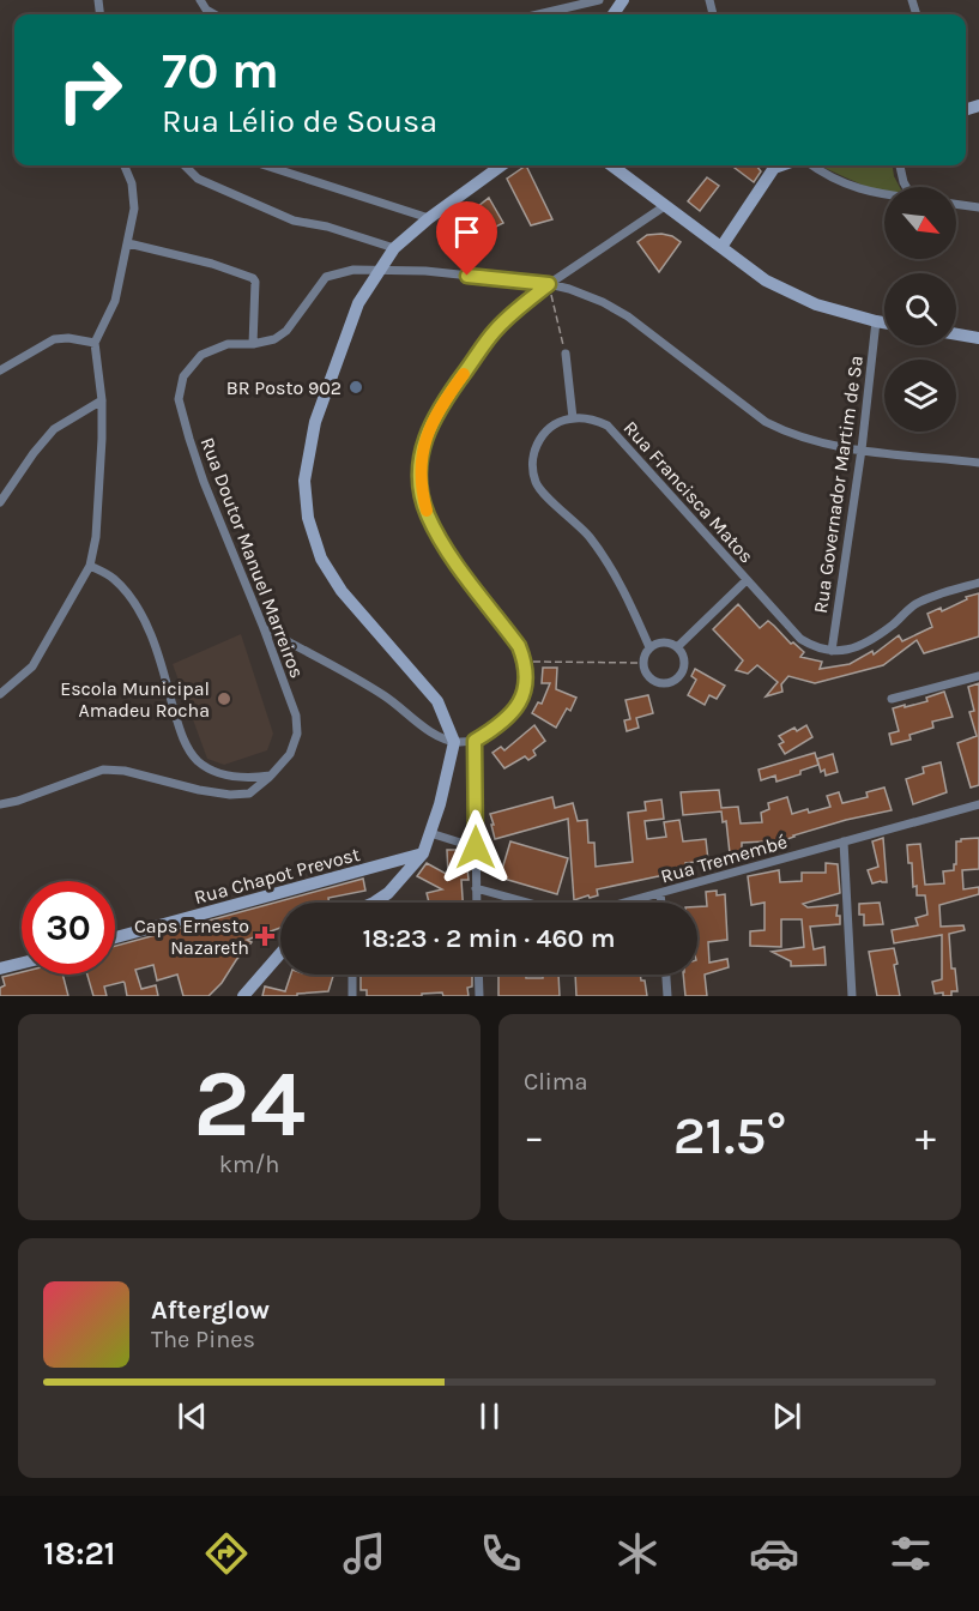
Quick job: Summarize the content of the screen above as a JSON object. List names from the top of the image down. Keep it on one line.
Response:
{"streets":{"street":["Rua Governador Martim de Sa","Rua Francisca Matos","Rua Doutor Manuel Marreiros","Rua Tremembé","Rua Chapot Prevost"]},"crossings":[["Rua Governador Martim de Sa","Rua Francisca Matos"],["Rua Governador Martim de Sa","Rua Doutor Manuel Marreiros"]],"places":{"other":["BR Posto 902","Escola Municipal Amadeu Rocha"],"health":["Caps Ernesto Nazareth"]},"north":"bottom right","page":{"turn":["70 m","Rua Lélio de Sousa"],"limit":"30","trip":"18:23 · 2 min · 460 m","tile":[["24","km/h"],"Clima"],"heat":["−","21.5°","+"],"song":["Afterglow","The Pines"],"tabs":"18:21"}}
